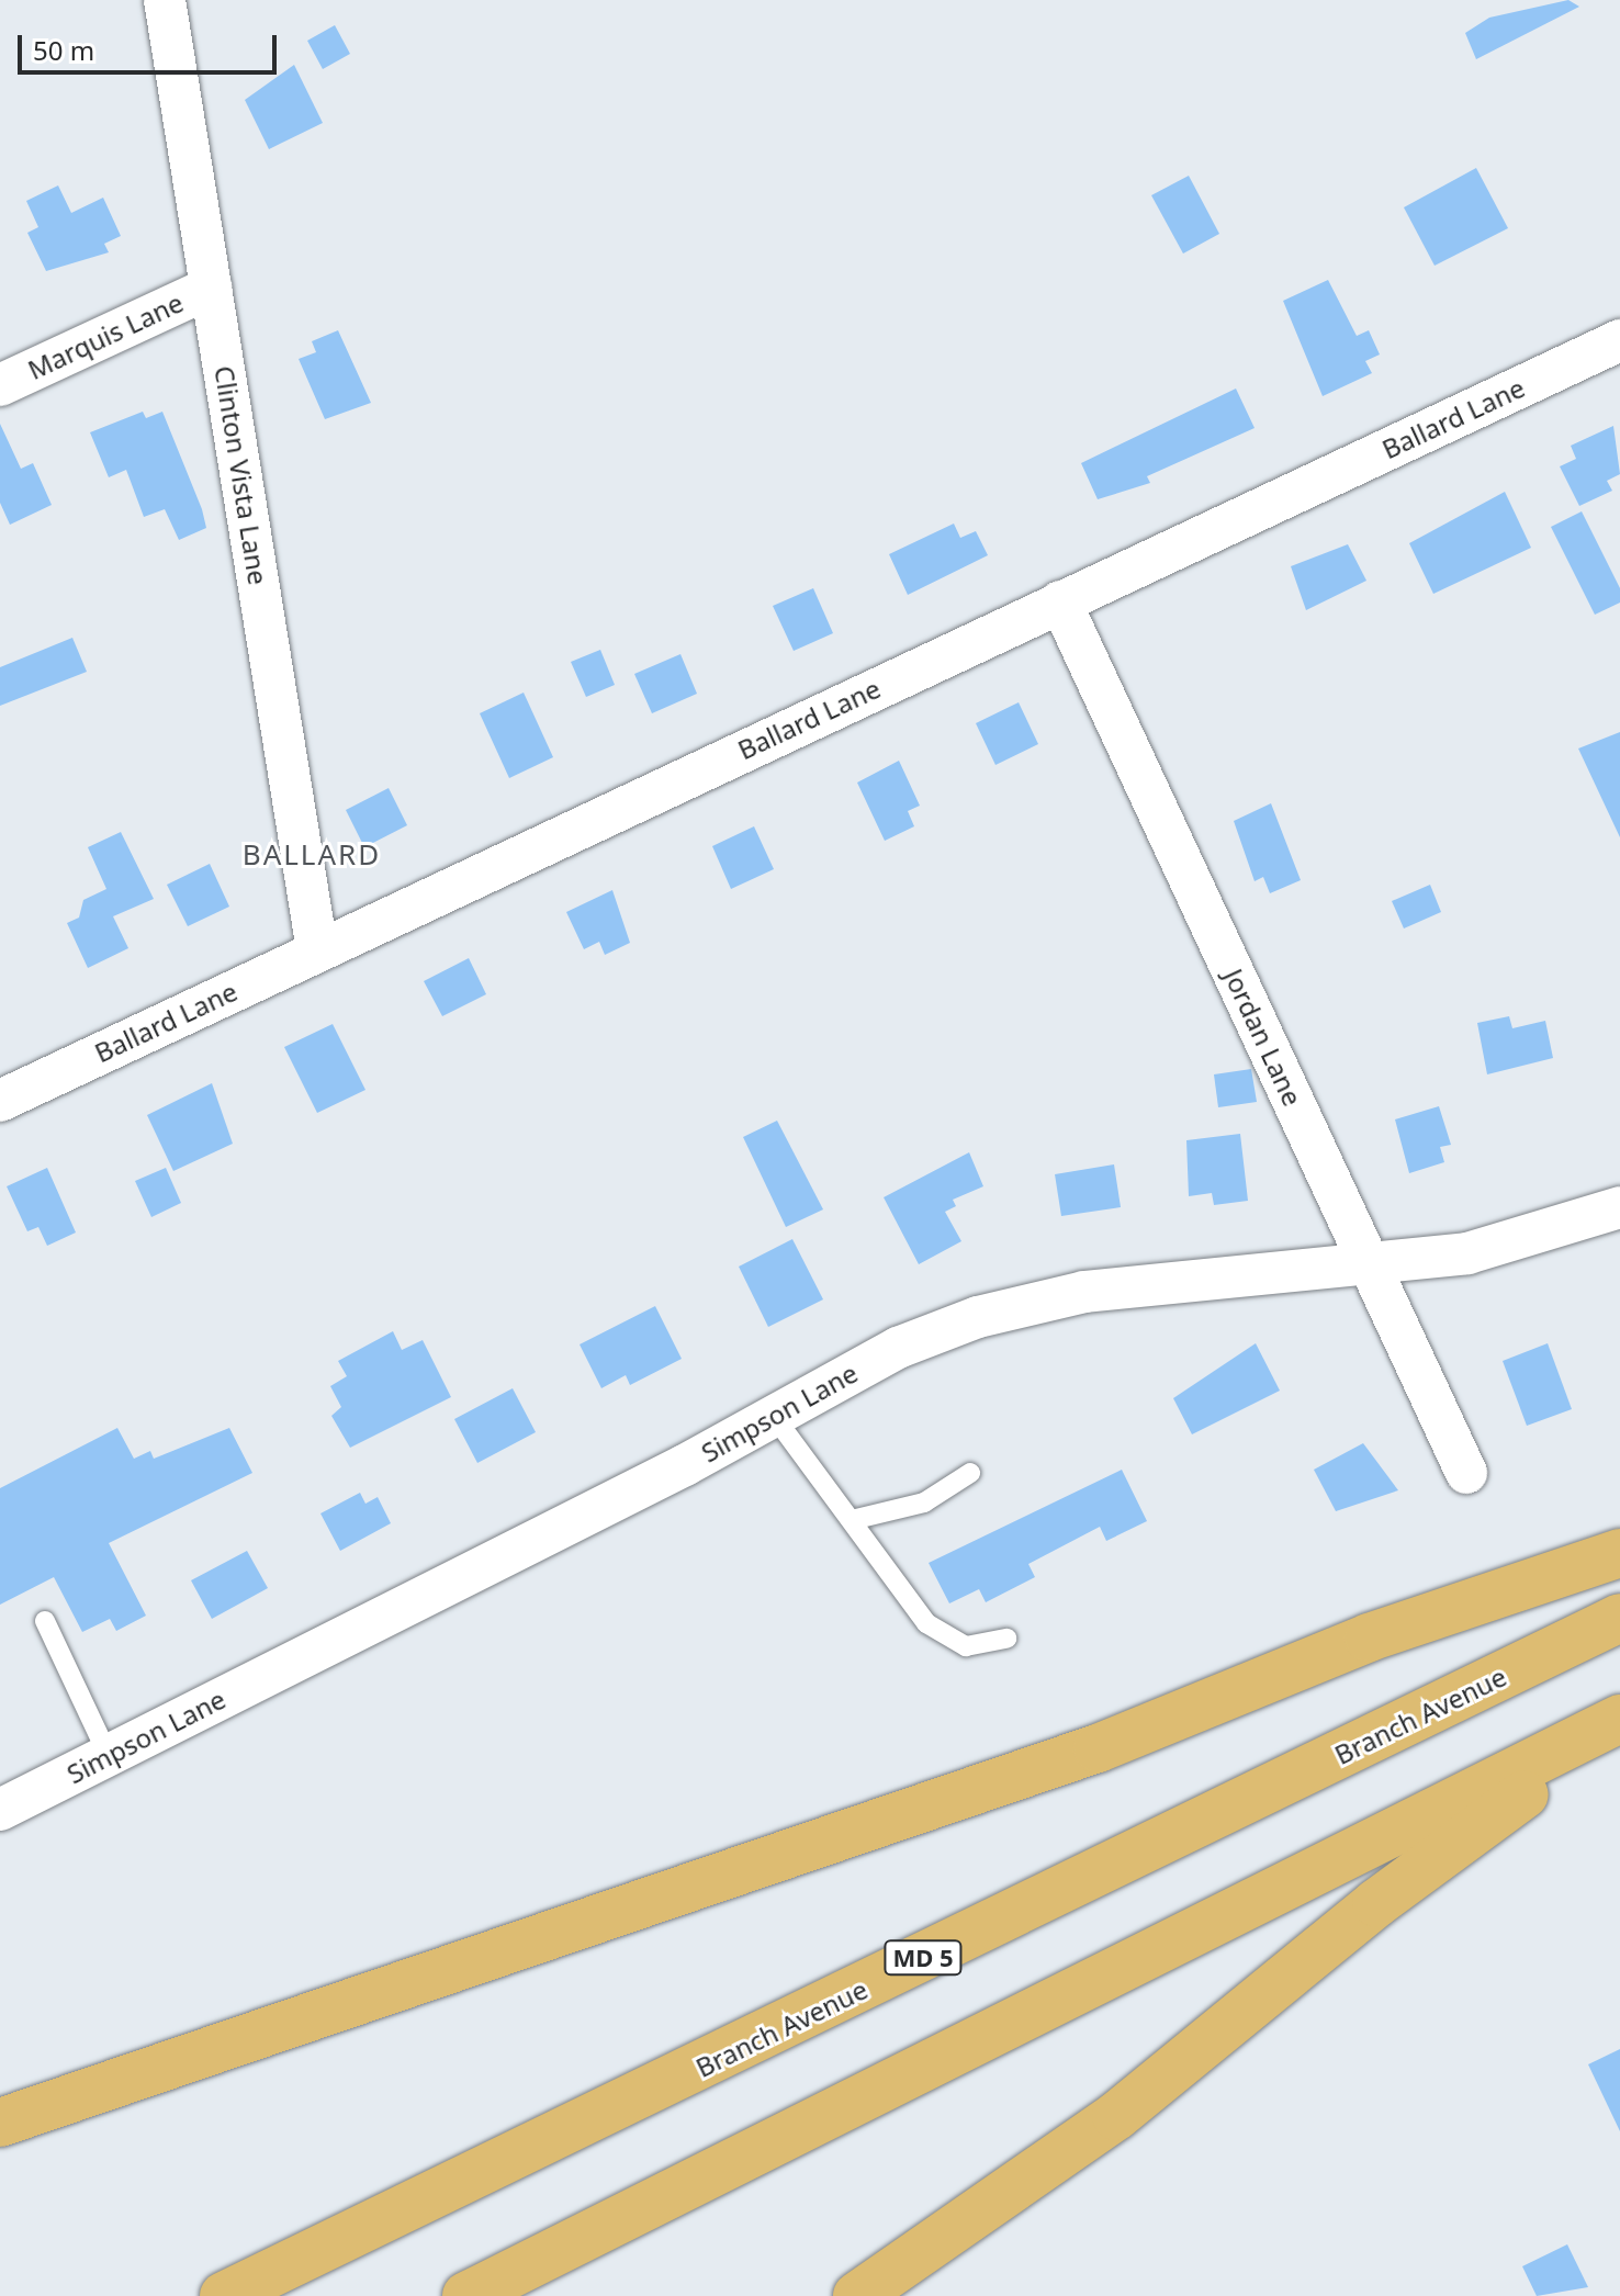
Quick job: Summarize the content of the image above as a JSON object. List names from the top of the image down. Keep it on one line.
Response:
{"streets":{"highway":["Branch Avenue","MD 5"],"street":["Marquis Lane","Ballard Lane","Clinton Vista Lane","Jordan Lane","Simpson Lane"]},"crossings":[["Marquis Lane","Clinton Vista Lane"],["Ballard Lane","Clinton Vista Lane"],["Ballard Lane","Jordan Lane"],["Jordan Lane","Simpson Lane"]],"districts":["BALLARD"],"scale_bar":"50 m"}
